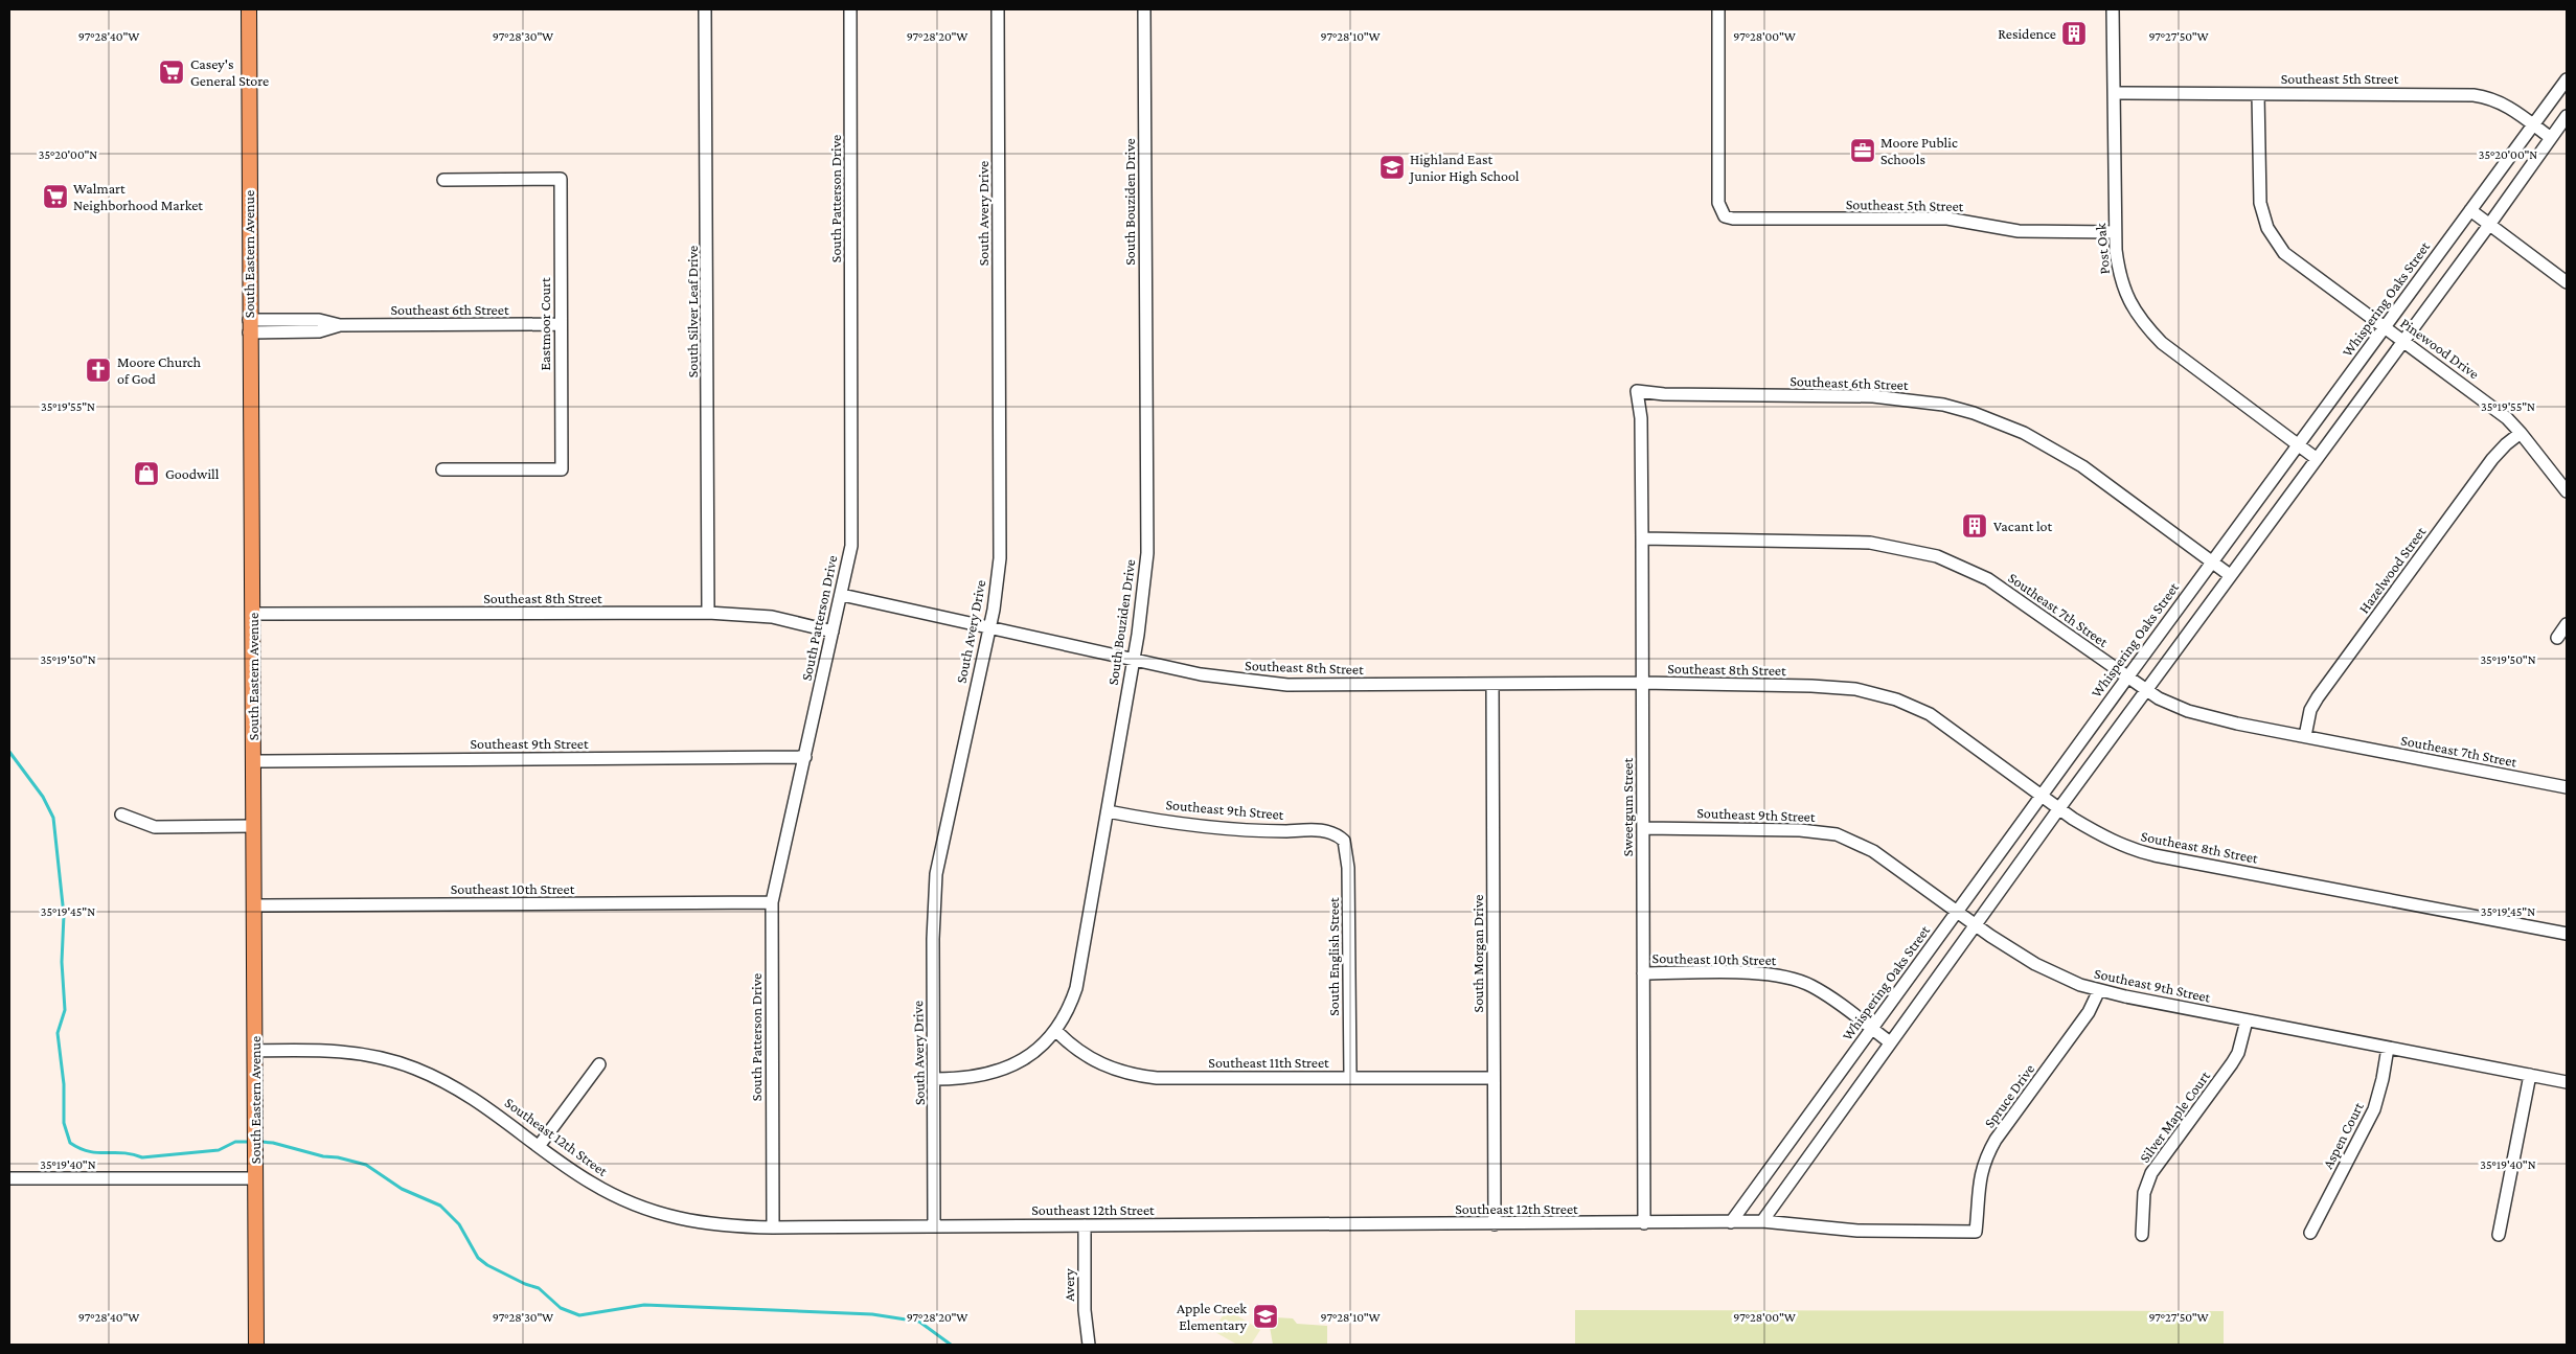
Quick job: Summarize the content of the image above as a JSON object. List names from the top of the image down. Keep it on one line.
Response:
{"streets":{"main road":["South Eastern Avenue"],"street":["Southeast 5th Street","South Patterson Drive","South Bouziden Drive","South Avery Drive","Post Oak","Whispering Oaks Street","Southeast 6th Street","South Silver Leaf Drive","Eastmoor Court","Pinewood Drive","Hazelwood Street","Southeast 8th Street","Southeast 7th Street","Southeast 9th Street","Sweetgum Street","Southeast 10th Street","South Morgan Drive","South English Street","Southeast 11th Street","Spruce Drive","Silver Maple Court","Aspen Court","Southeast 12th Street","Avery"]},"crossings":[["Southeast 5th Street","Post Oak"],["Southeast 5th Street","Whispering Oaks Street"],["Southeast 5th Street","Pinewood Drive"],["South Patterson Drive","Southeast 8th Street"],["South Patterson Drive","Southeast 9th Street"],["South Patterson Drive","Southeast 10th Street"],["South Patterson Drive","Southeast 12th Street"],["South Bouziden Drive","South Avery Drive"],["South Bouziden Drive","Southeast 8th Street"],["South Bouziden Drive","Southeast 9th Street"],["South Bouziden Drive","Southeast 11th Street"],["South Avery Drive","Southeast 8th Street"],["South Avery Drive","Southeast 12th Street"],["Post Oak","Whispering Oaks Street"],["South Eastern Avenue","Southeast 6th Street"],["South Eastern Avenue","Southeast 8th Street"],["South Eastern Avenue","Southeast 9th Street"],["South Eastern Avenue","Southeast 10th Street"],["South Eastern Avenue","Southeast 12th Street"],["Whispering Oaks Street","Southeast 6th Street"],["Whispering Oaks Street","Pinewood Drive"],["Whispering Oaks Street","Southeast 8th Street"],["Whispering Oaks Street","Southeast 7th Street"],["Whispering Oaks Street","Southeast 9th Street"],["Whispering Oaks Street","Southeast 10th Street"],["Whispering Oaks Street","Southeast 12th Street"],["Southeast 6th Street","Eastmoor Court"],["Southeast 6th Street","Sweetgum Street"],["South Silver Leaf Drive","Southeast 8th Street"],["Pinewood Drive","Hazelwood Street"],["Hazelwood Street","Southeast 7th Street"],["Southeast 8th Street","Sweetgum Street"],["Southeast 8th Street","South Morgan Drive"],["Southeast 7th Street","Sweetgum Street"],["Southeast 9th Street","Sweetgum Street"],["Southeast 9th Street","South English Street"],["Southeast 9th Street","Spruce Drive"],["Southeast 9th Street","Silver Maple Court"],["Southeast 9th Street","Aspen Court"],["Sweetgum Street","Southeast 10th Street"],["Sweetgum Street","Southeast 12th Street"],["South Morgan Drive","Southeast 11th Street"],["South Morgan Drive","Southeast 12th Street"],["South English Street","Southeast 11th Street"],["Spruce Drive","Southeast 12th Street"],["Southeast 12th Street","Avery"]],"places":{"building":["Residence","Vacant lot"],"supermarket":["Casey's General Store","Walmart Neighborhood Market"],"office":["Moore Public Schools"],"school or university":["Highland East Junior High School","Apple Creek Elementary"],"church":["Moore Church of God"],"shop":["Goodwill"]},"coordinates":["97°28'40\"W","97°28'30\"W","97°28'20\"W","97°28'10\"W","97°28'00\"W","97°27'50\"W","35°20'00\"N","35°19'55\"N","35°19'50\"N","35°19'45\"N","35°19'40\"N"]}
